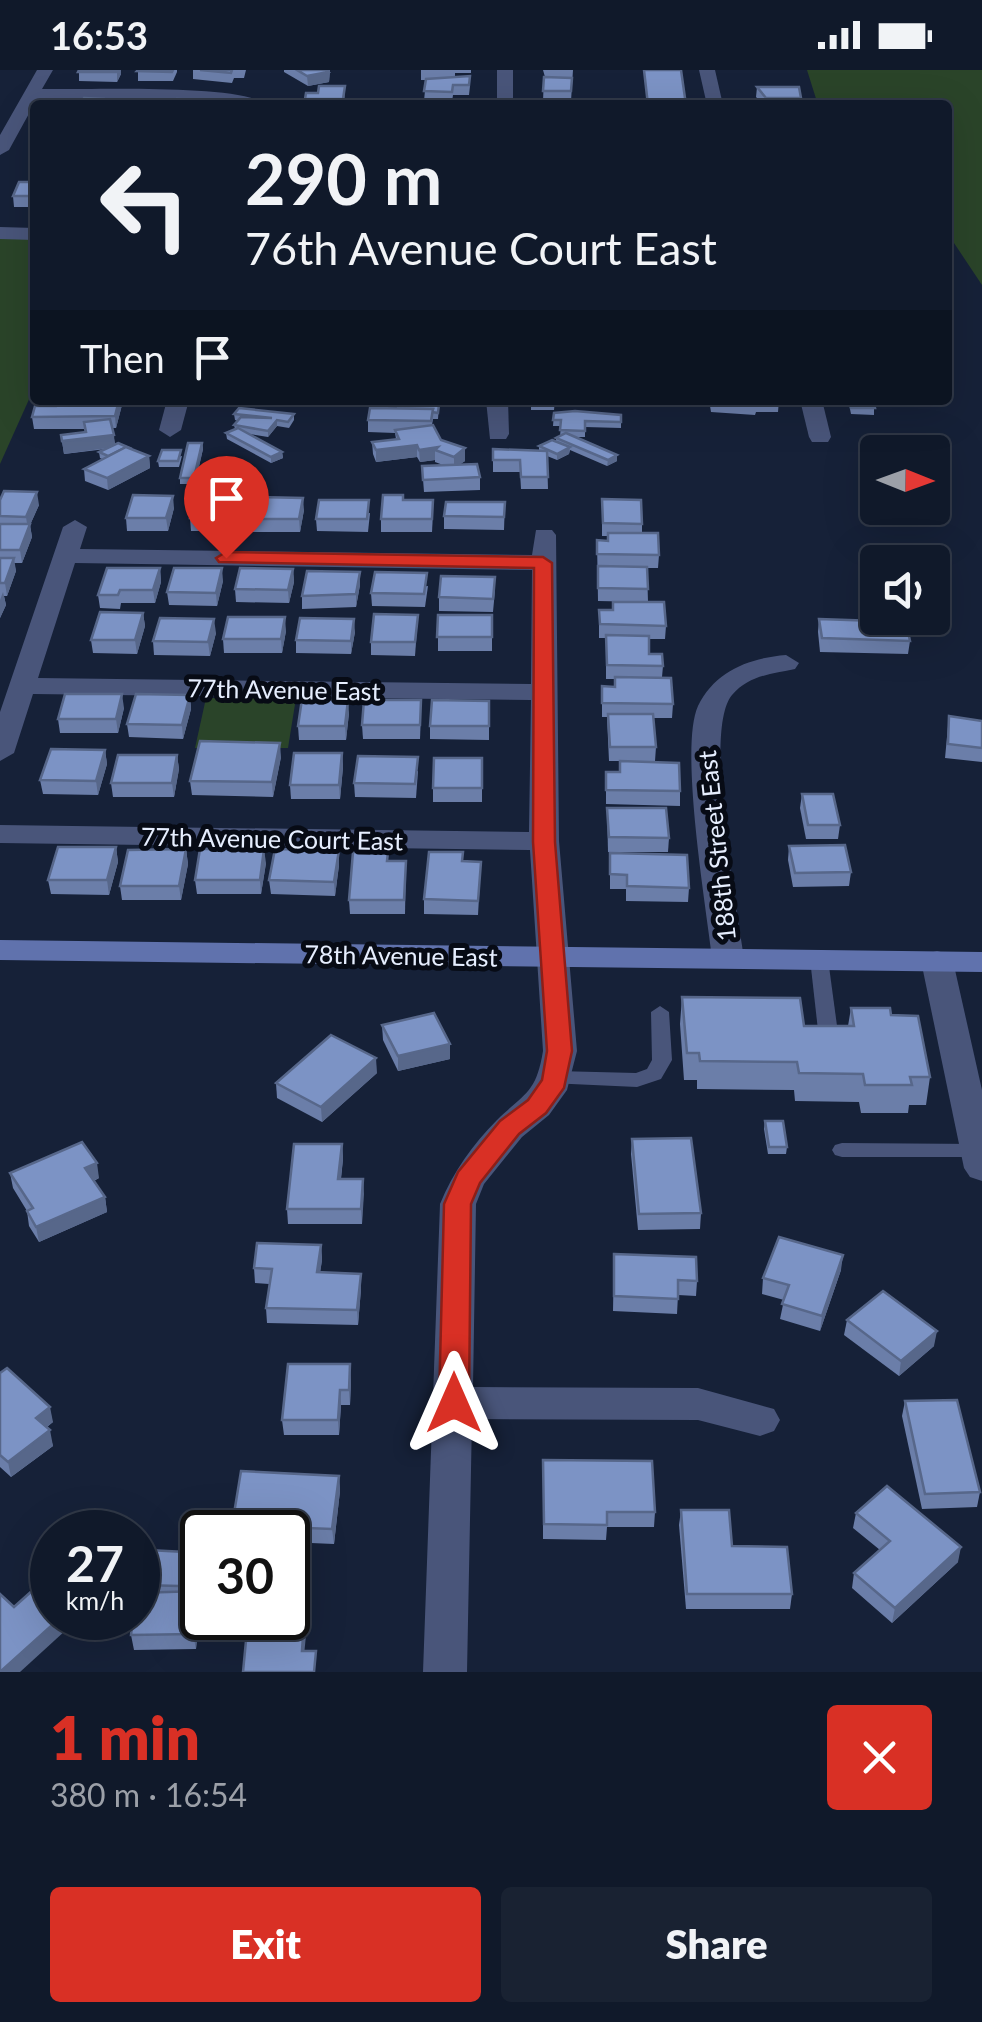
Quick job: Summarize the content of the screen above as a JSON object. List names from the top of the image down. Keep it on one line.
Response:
{"streets":{"street":["77th Avenue East","77th Avenue Court East","188th Street East","78th Avenue East"]},"crossings":[["188th Street East","78th Avenue East"]],"north":"right","page":{"status":"16:53","turn":["290 m","76th Avenue Court East"],"then":"Then","speed":"27 km/h","limit":"30","heading":["1 min","380 m · 16:54"],"buttons":["Exit","Share"]}}
